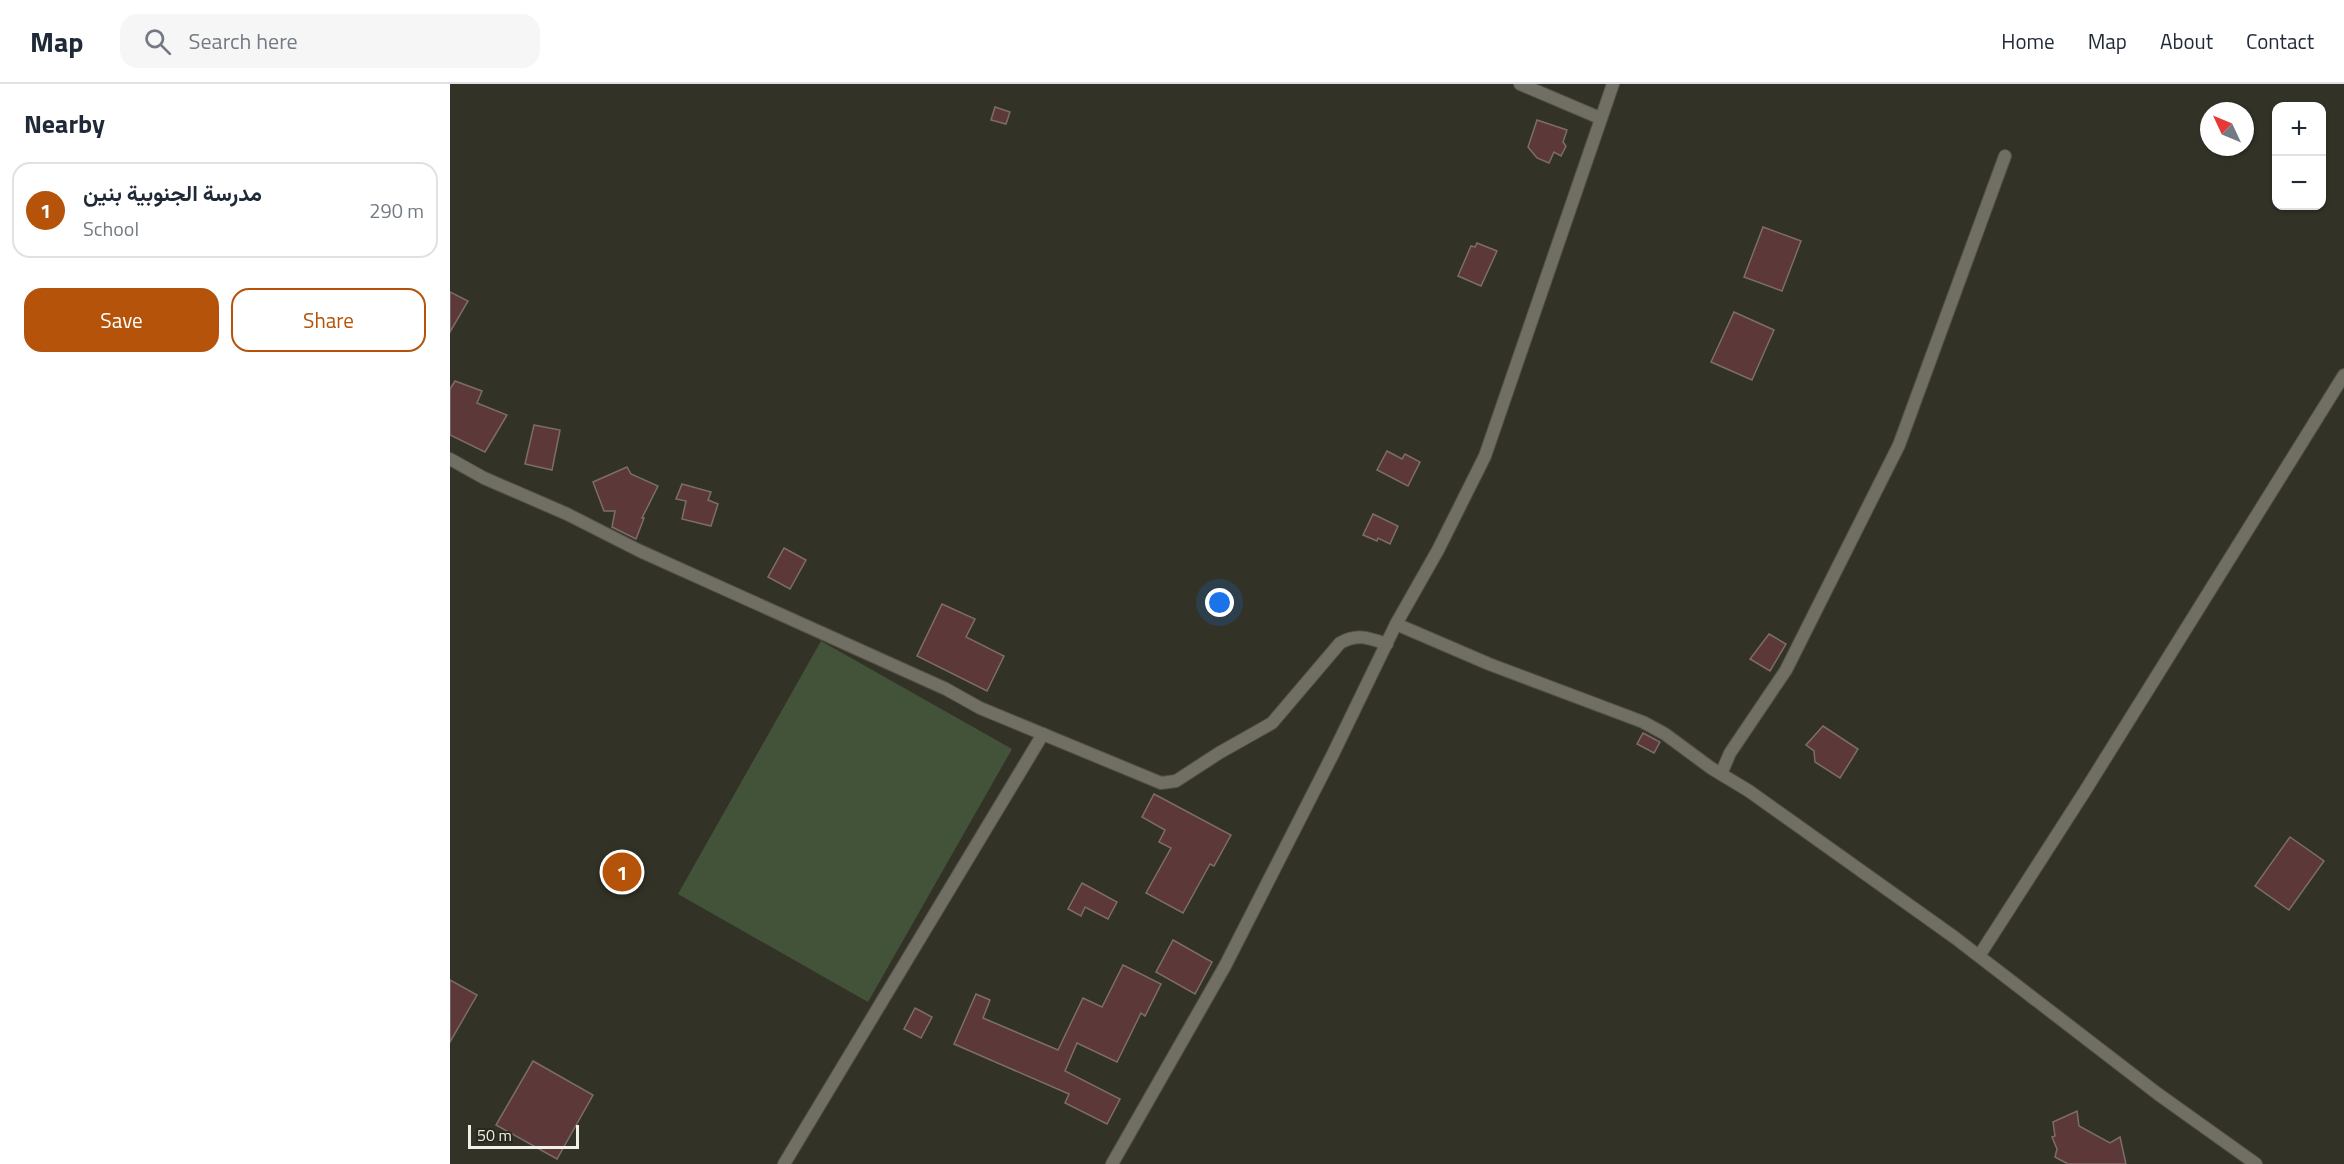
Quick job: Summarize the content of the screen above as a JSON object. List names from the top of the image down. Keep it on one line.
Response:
{"scale_bar":"50 m","north":"top left","page":{"header":"Map","search":"Search here","nav":["Home","Map","About","Contact"],"heading":"Nearby","map_buttons":["+","−"],"list":[{"mark":"1","name":"مدرسة الجنوبية بنين","note":"School","value":"290 m"}],"buttons":["Save","Share"],"pins":"1","scale":"50 m"}}
